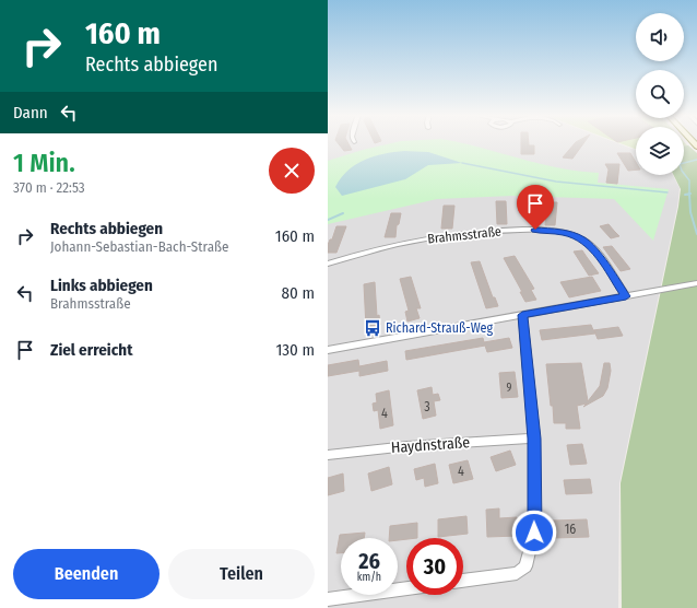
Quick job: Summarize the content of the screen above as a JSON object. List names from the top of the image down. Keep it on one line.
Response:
{"streets":{"street":["Brahmsstraße","Haydnstraße"]},"places":{"bus stop":["Richard-Strauß-Weg"]},"house_numbers":["9","3","4","4","16"],"page":{"turn":["160 m","Rechts abbiegen"],"then":"Dann","heading":["1 Min.","370 m · 22:53"],"list":[{"name":"Rechts abbiegen","note":"Johann-Sebastian-Bach-Straße","value":"160 m"},{"name":"Links abbiegen","note":"Brahmsstraße","value":"80 m"},{"name":"Ziel erreicht","value":"130 m"}],"speed":"26 km/h","limit":"30","buttons":["Beenden","Teilen"]}}
